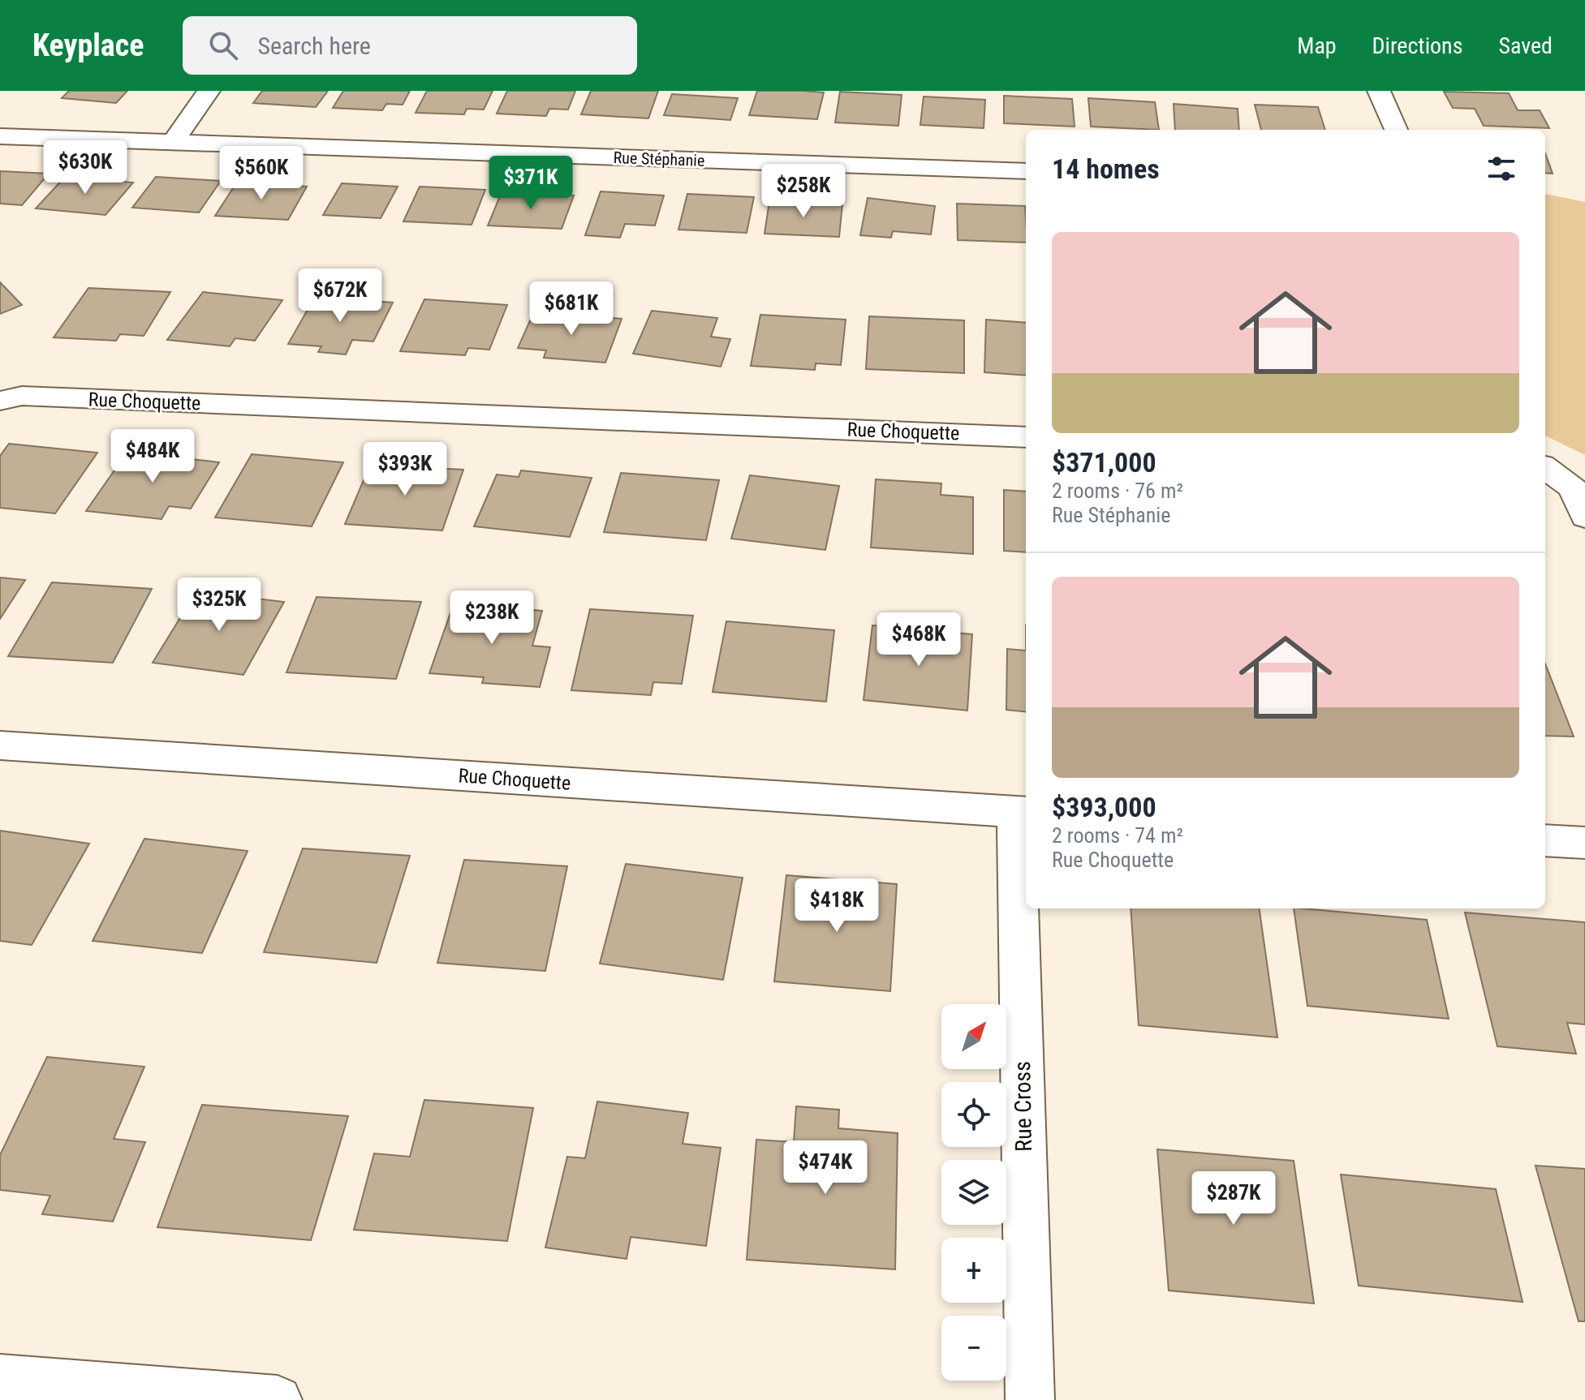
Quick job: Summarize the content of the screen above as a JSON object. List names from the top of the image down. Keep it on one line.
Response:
{"streets":{"street":["Rue Stéphanie","Rue Choquette","Rue Cross"]},"crossings":[["Rue Choquette","Rue Cross"]],"north":"top right","page":{"header":"Keyplace","search":"Search here","nav":["Map","Directions","Saved"],"heading":"14 homes","price":["$630K","$560K","$371K","$258K","$672K","$681K","$484K","$393K","$325K","$238K","$468K","$418K","$474K","$287K"],"list":[{"name":"$371,000","note":"2 rooms · 76 m² · Rue Stéphanie"},{"name":"$393,000","note":"2 rooms · 74 m² · Rue Choquette"}],"map_buttons":["+","−"]}}
